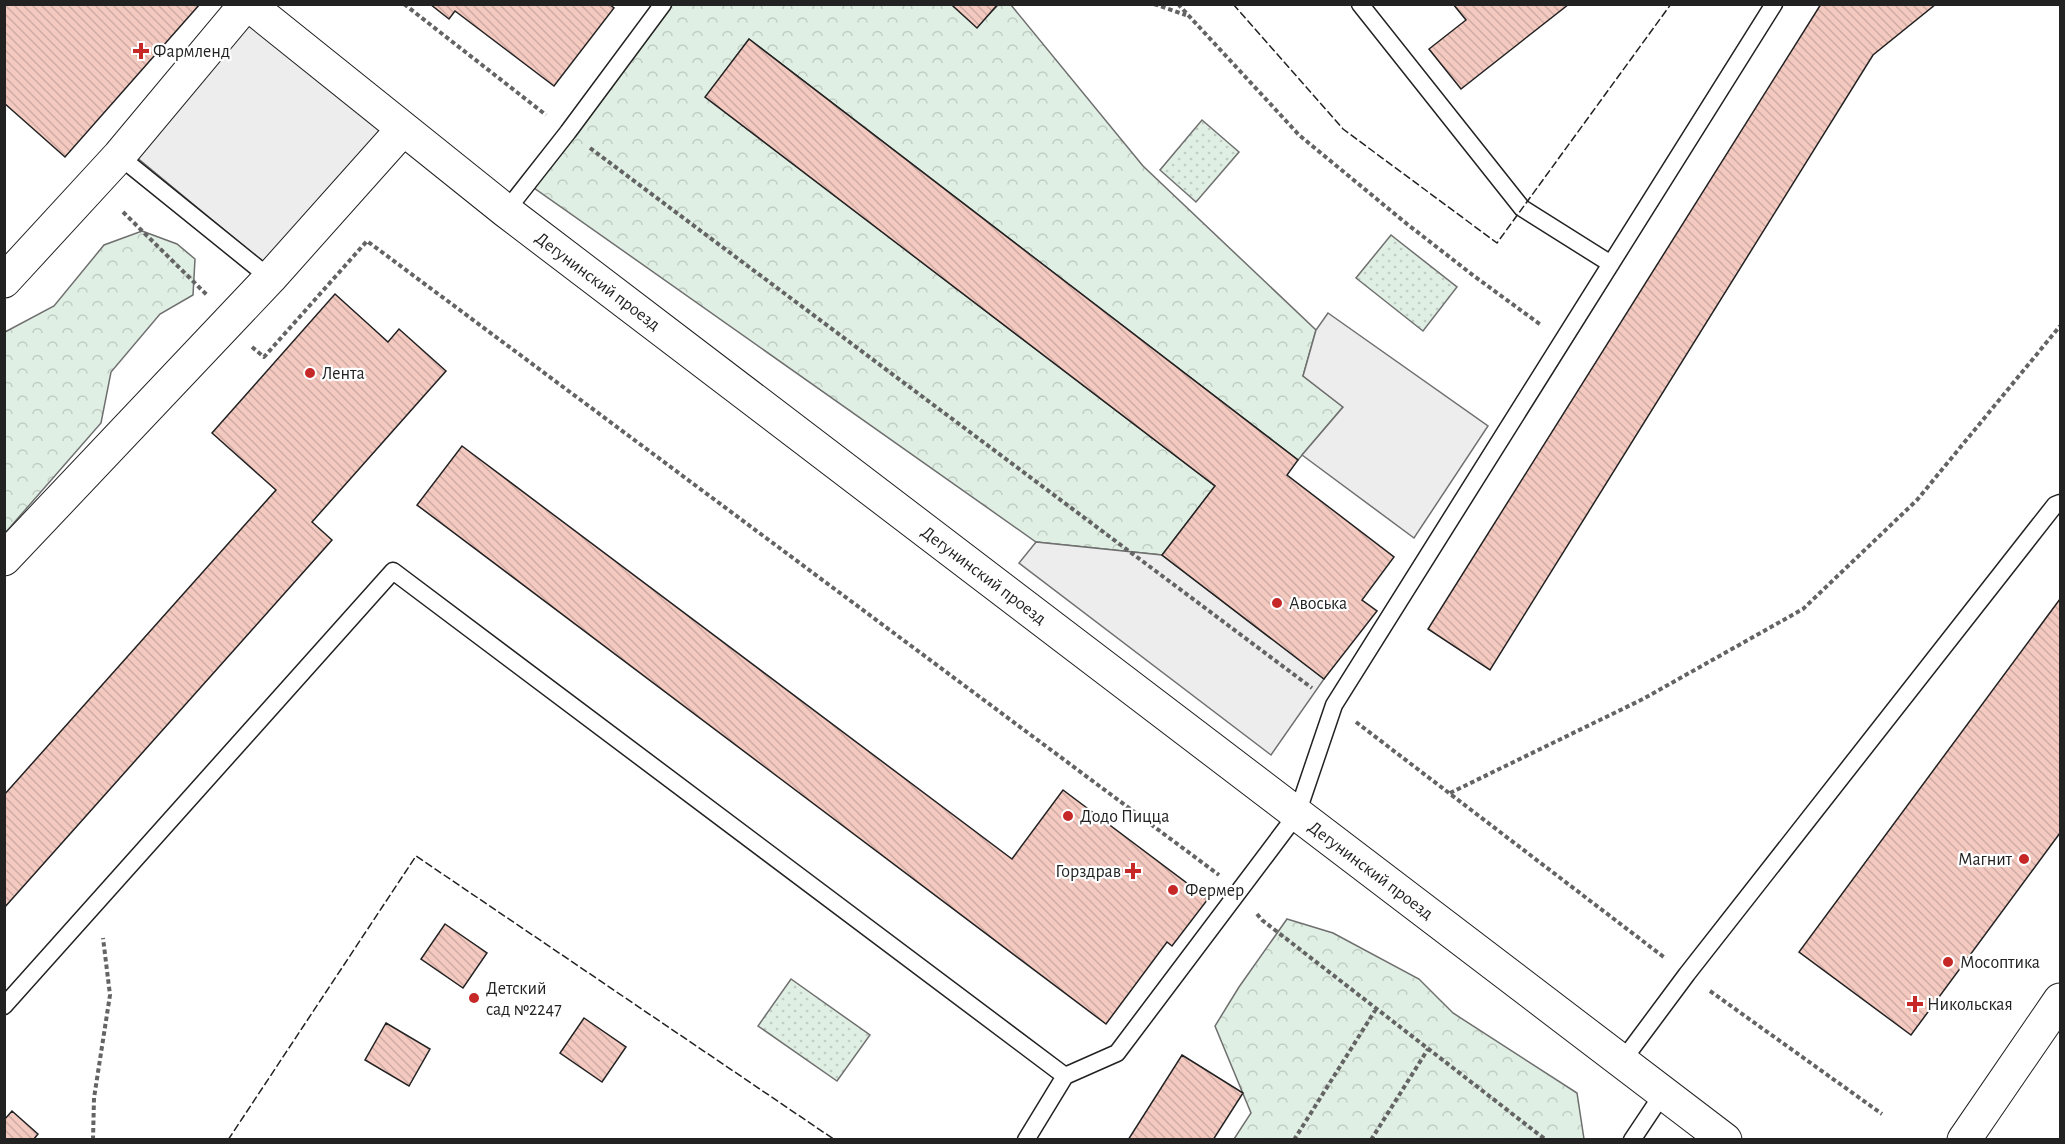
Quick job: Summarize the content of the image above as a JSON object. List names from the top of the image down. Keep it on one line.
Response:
{"streets":{"street":["Дегунинский проезд"]},"places":{"health":["Фармленд","Горздрав","Никольская"],"other":["Лента","Авоська","Додо Пицца","Магнит","Фермер","Мосоптика","Детский сад №2247"]}}
